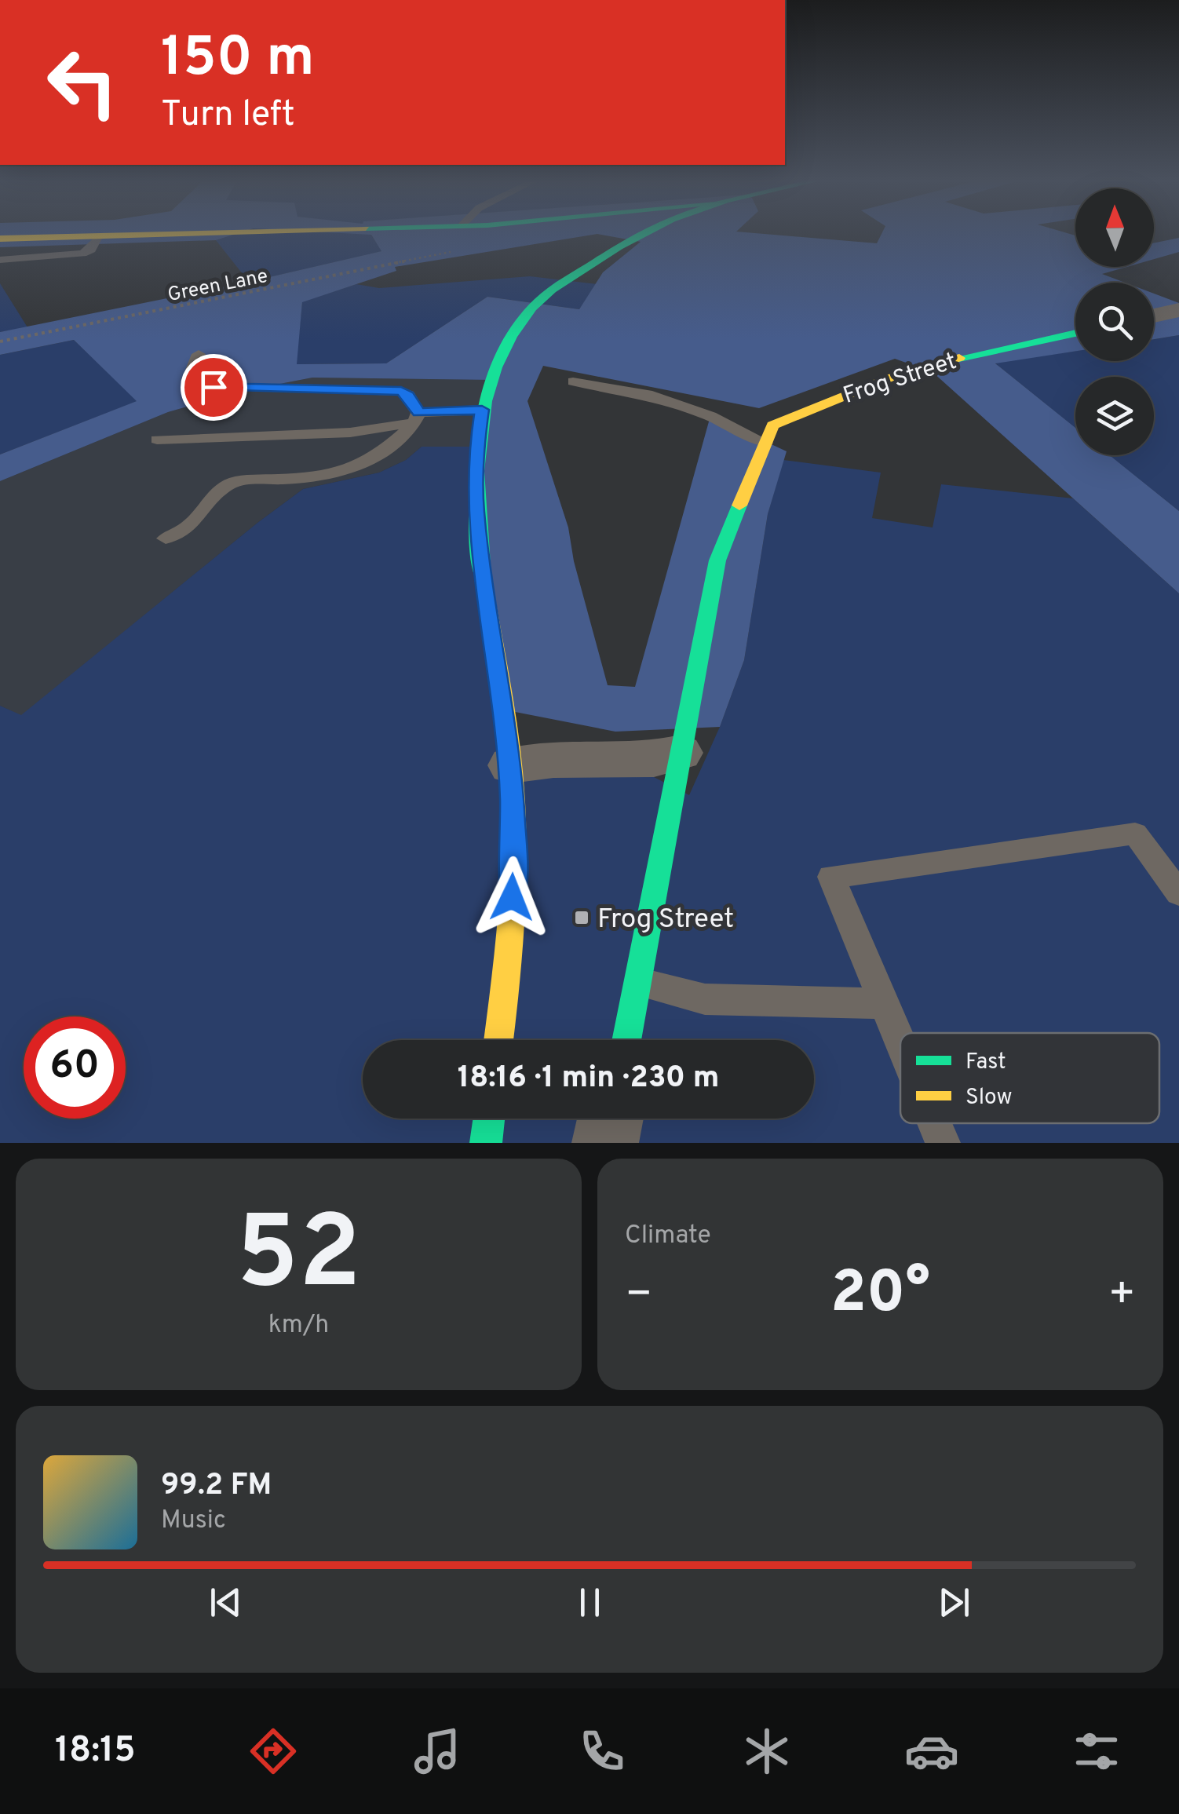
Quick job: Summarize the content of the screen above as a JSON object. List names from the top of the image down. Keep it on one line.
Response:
{"streets":{"street":["Frog Street"],"path":["Green Lane"]},"places":{"transit":["Frog Street"]},"legend":["Fast","Slow"],"north":"top","page":{"turn":["150 m","Turn left"],"limit":"60","trip":"18:16 · 1 min · 230 m","tile":[["52","km/h"],"Climate"],"heat":["−","20°","+"],"song":["99.2 FM","Music"],"tabs":"18:15"}}
